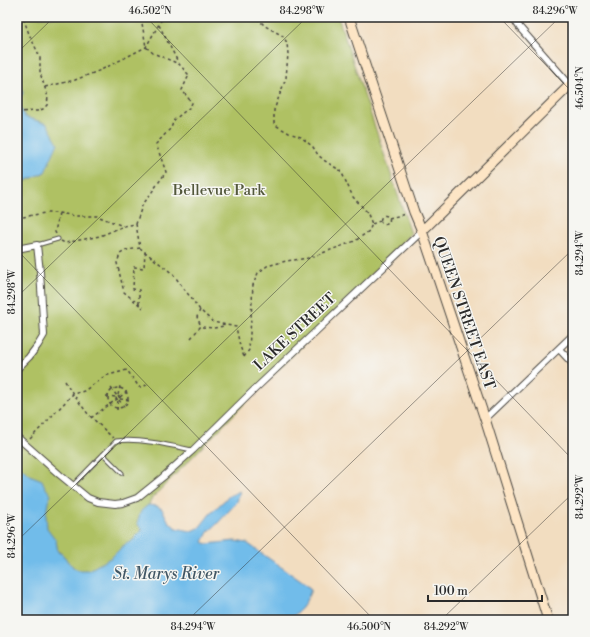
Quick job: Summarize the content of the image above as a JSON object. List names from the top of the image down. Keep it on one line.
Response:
{"streets":{"main road":["QUEEN STREET EAST","LAKE STREET"]},"crossings":[["QUEEN STREET EAST","LAKE STREET"]],"water":["St. Marys River"],"parks":["Bellevue Park"],"scale_bar":"100 m","coordinates":["46.502°N","84.298°W","84.296°W","46.504°N","84.294°W","84.292°W","46.500°N"]}
